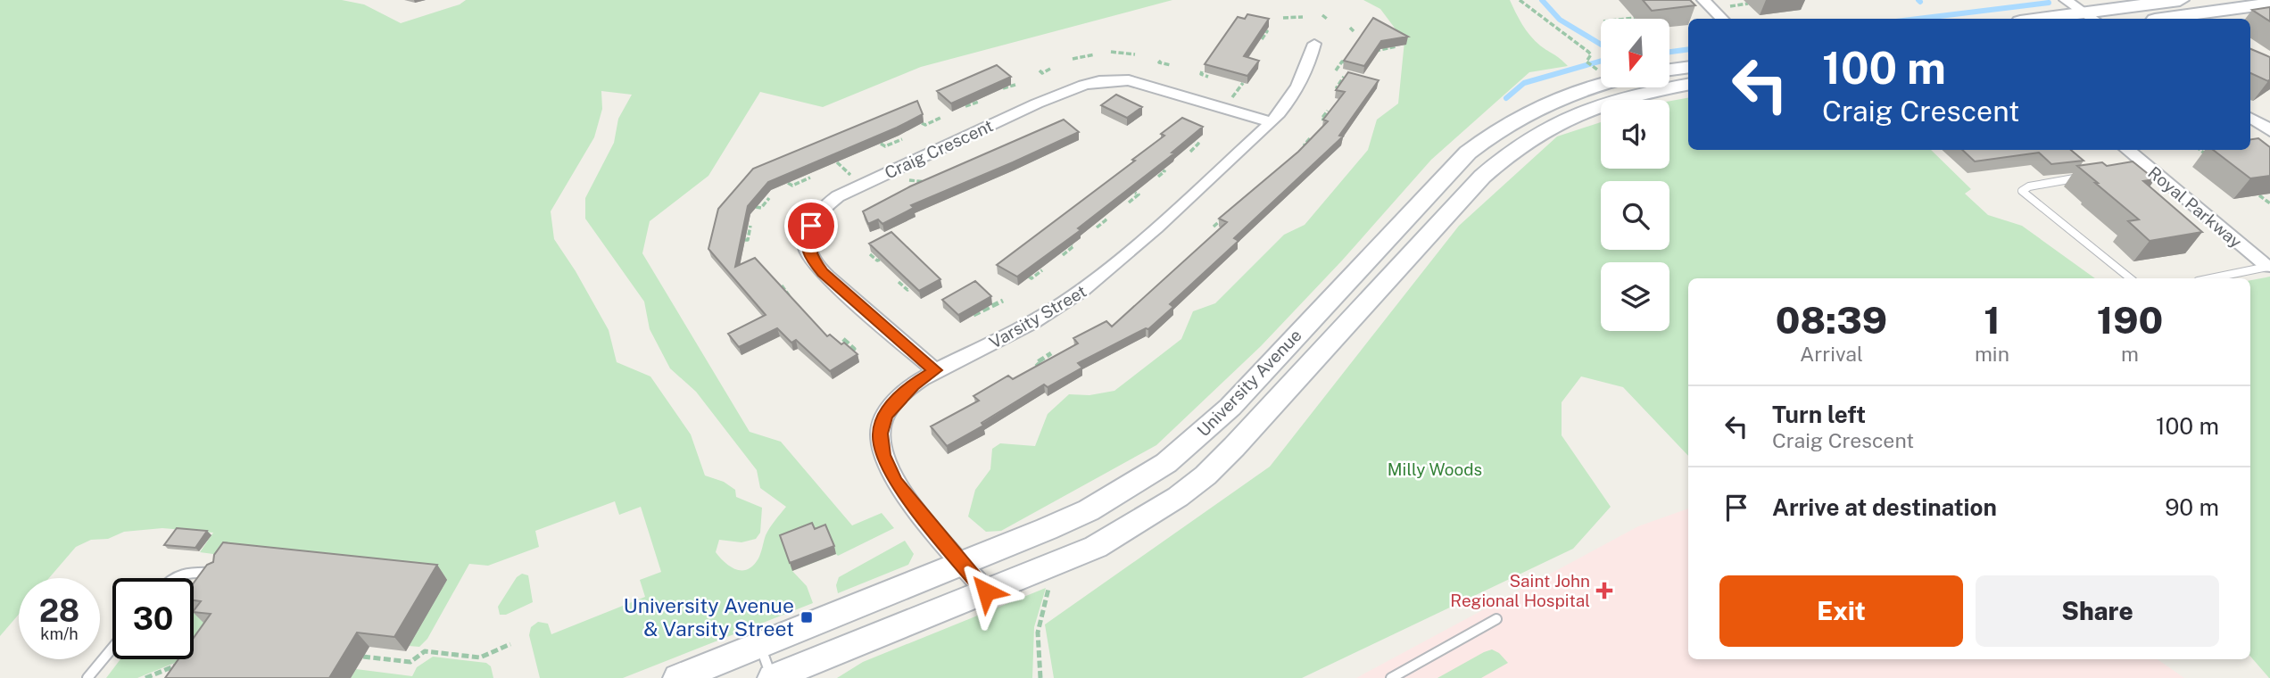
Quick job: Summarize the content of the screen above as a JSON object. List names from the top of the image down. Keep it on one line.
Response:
{"streets":{"main road":["University Avenue"],"street":["Craig Crescent","Royal Parkway","Varsity Street"]},"crossings":[["Craig Crescent","Varsity Street"],["Varsity Street","University Avenue"]],"parks":["Milly Woods"],"places":{"health":["Saint John Regional Hospital"],"transit":["University Avenue & Varsity Street"]},"north":"bottom","page":{"turn":["100 m","Craig Crescent"],"eta":["08:39","Arrival","1","min","190","m"],"list":[{"name":"Turn left","note":"Craig Crescent","value":"100 m"},{"name":"Arrive at destination","value":"90 m"}],"buttons":["Exit","Share"],"speed":"28 km/h","limit":"30"}}
